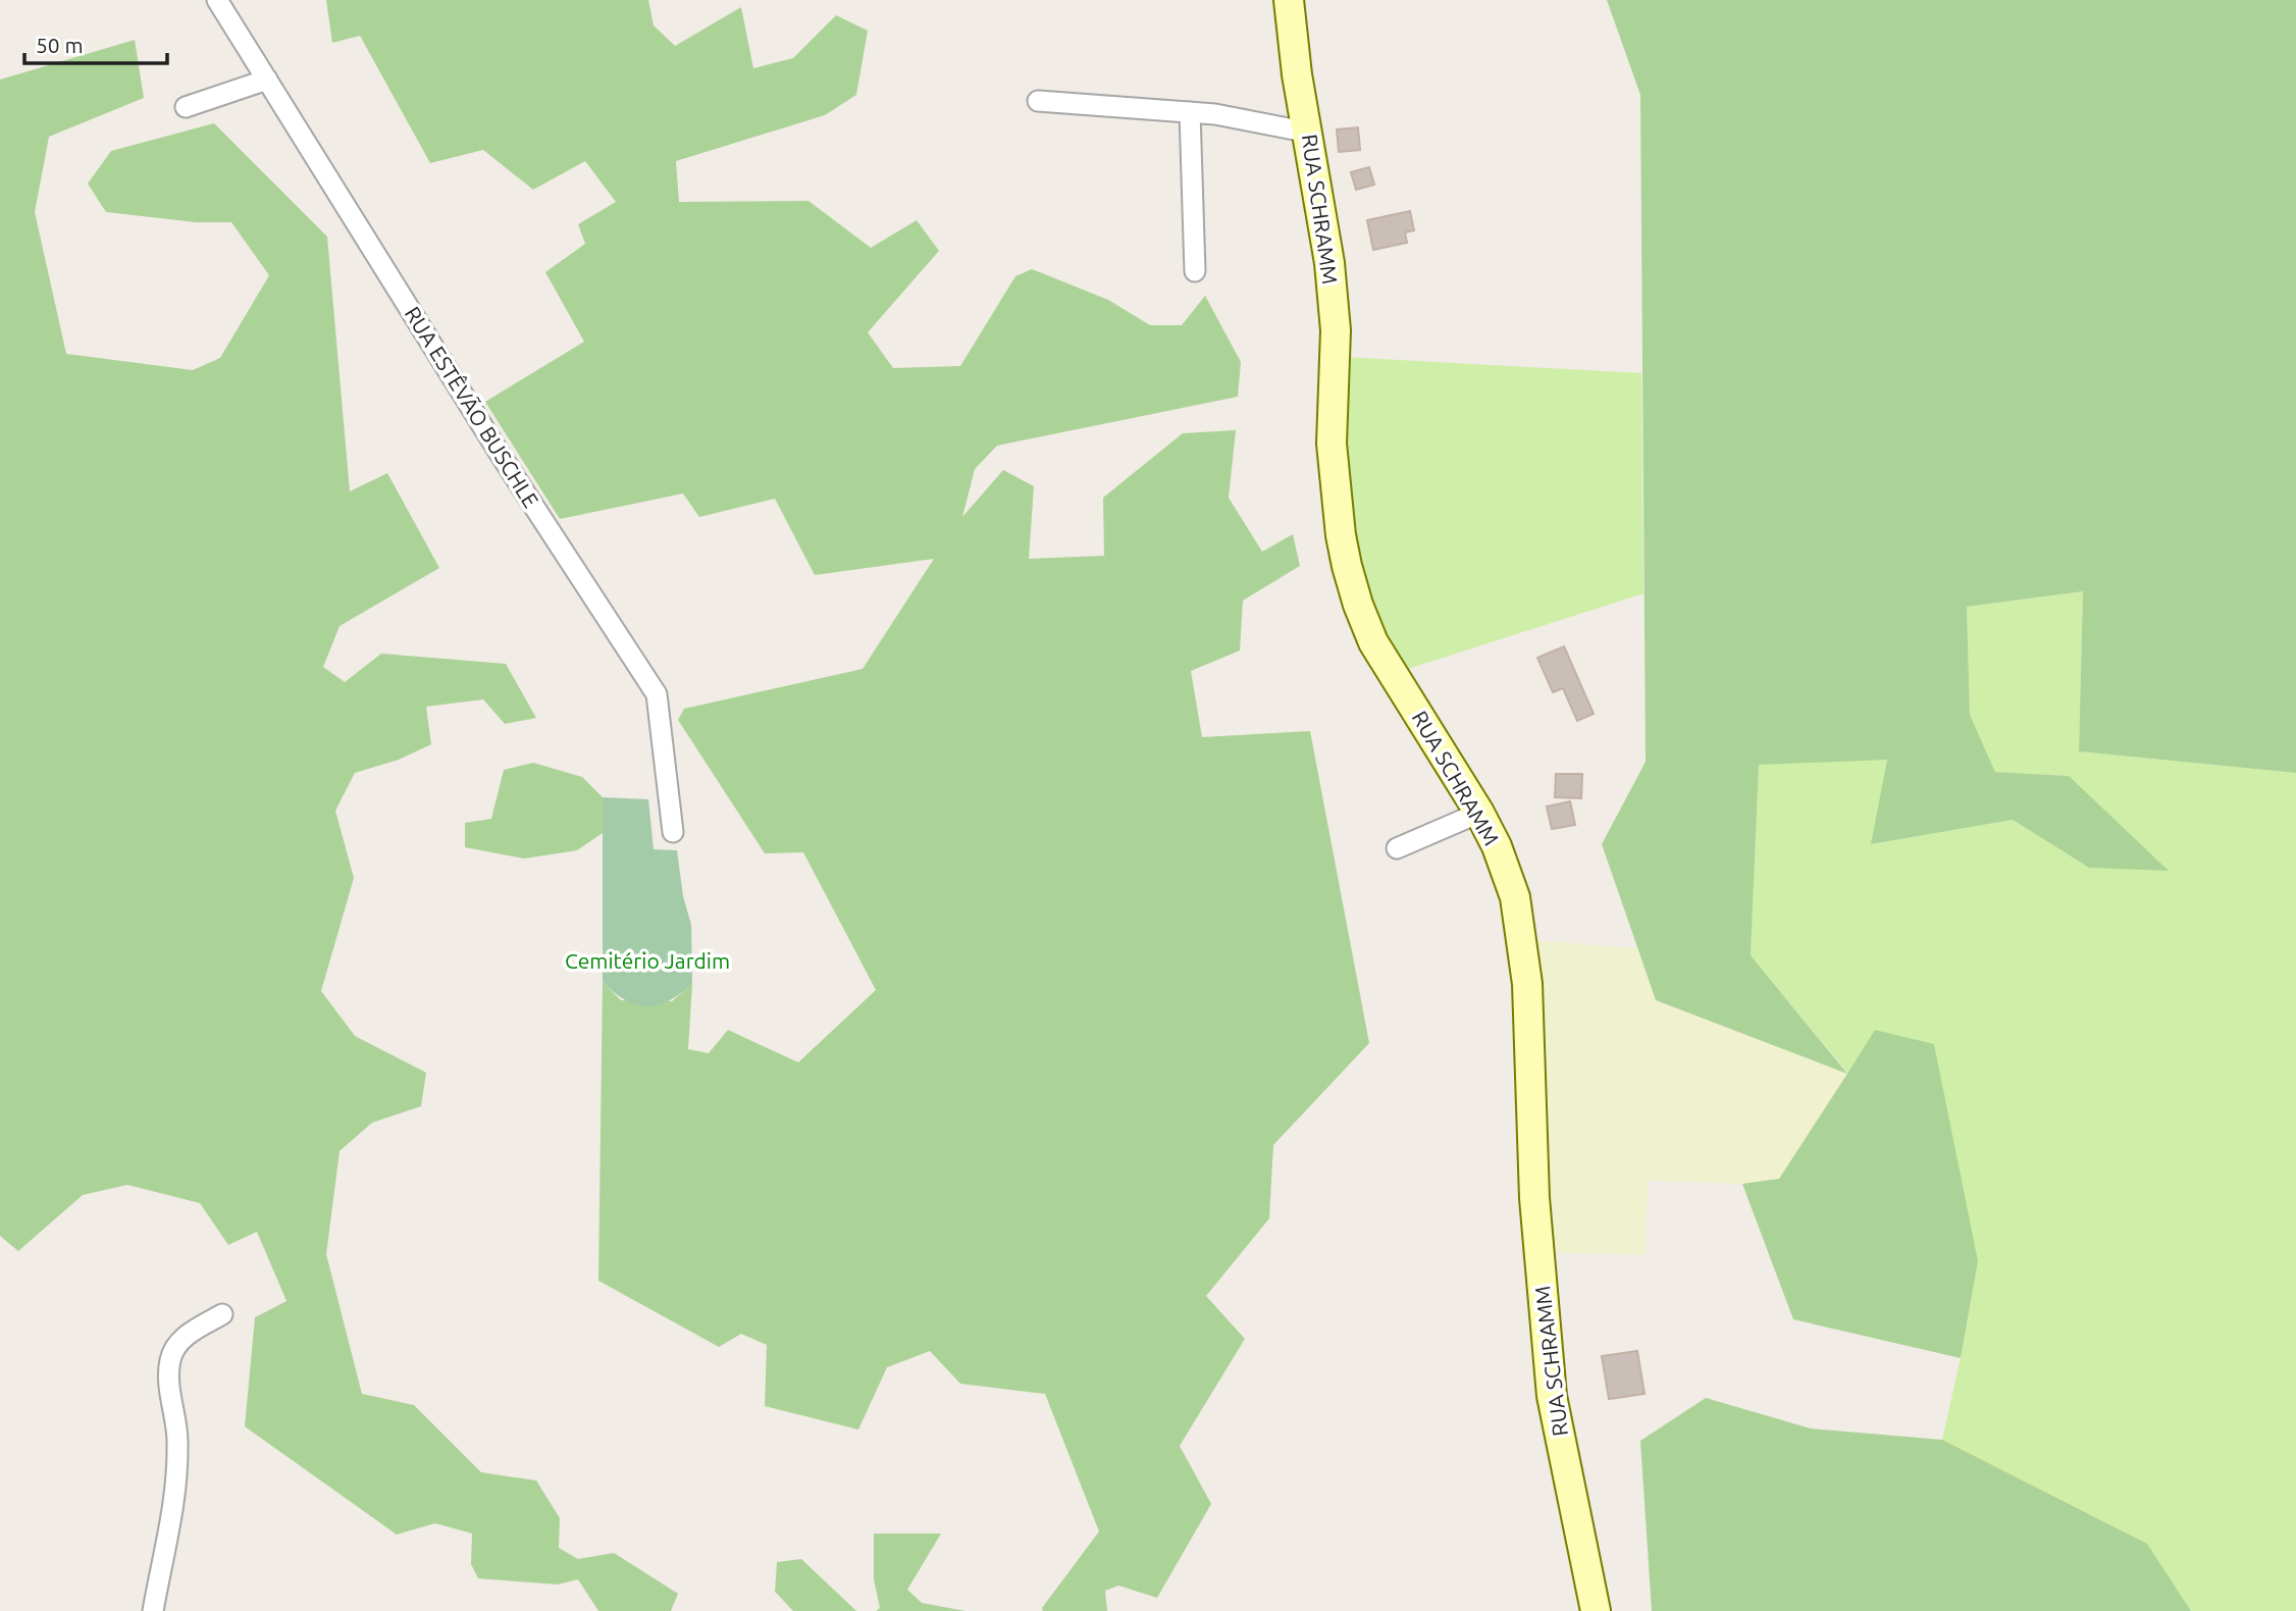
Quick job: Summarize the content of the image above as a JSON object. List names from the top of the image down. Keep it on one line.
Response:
{"streets":{"street":["RUA SCHRAMM","RUA ESTÊVÃO BUSCHLE"]},"parks":["Cemitério Jardim"],"scale_bar":"50 m"}
